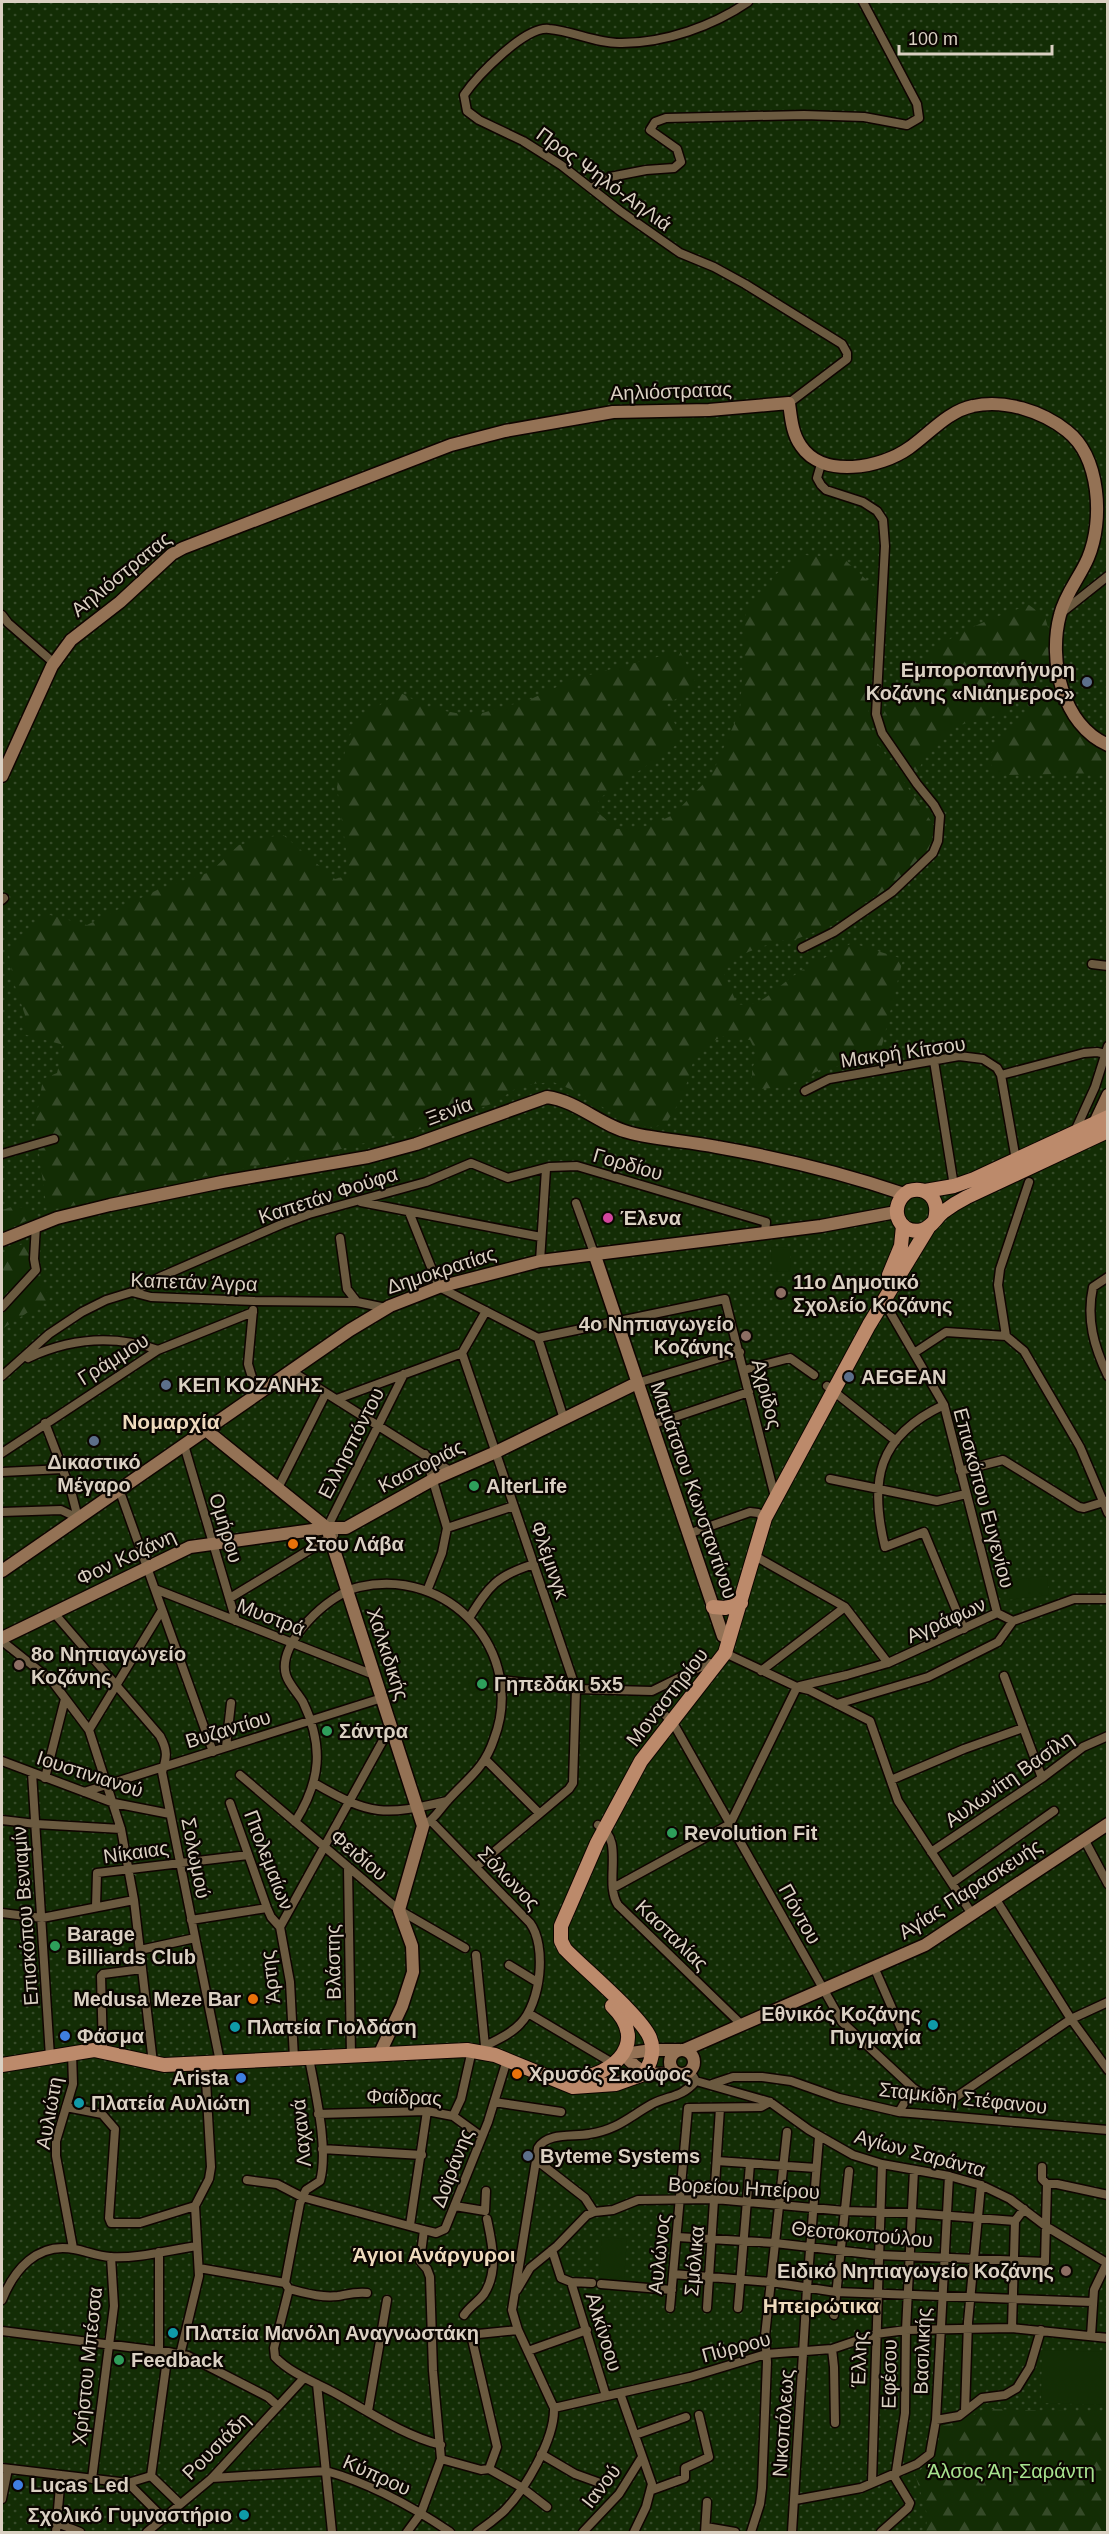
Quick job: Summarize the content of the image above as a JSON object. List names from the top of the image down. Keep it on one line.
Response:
{"streets":{"main road":["Μοναστηρίου"],"street":["Προς Ψηλό-ΑηΛιά","Αηλιόστρατας","Μακρή Κίτσου","Ξενία","Γορδίου","Καπετάν Φούφα","Δημοκρατίας","Καπετάν Άγρα","Γράμμου","Αχρίδος","Ελλησπόντου","Καστοριάς","Μαμάτσιου Κωνσταντίνου","Επισκόπου Ευγενίου","Ομήρου","Φον Κοζάνη","Φλέμινγκ","Μυστρά","Αγράφων","Χαλκιδικής","Βυζαντίου","Ιουστινιανού","Αυλωνίτη Βασίλη","Νίκαιας","Φειδίου","Σολωμού","Πτολεμαίων","Σόλωνος","Αγίας Παρασκευής","Πόντου","Επισκόπου Βενιαμίν","Κασταλίας","Βλάστης","Άρτης","Φαίδρας","Σταμκίδη Στέφανου","Αυλιώτη","Λαχανά","Αγίων Σαράντα","Δοϊράνης","Βορείου Ηπείρου","Θεοτοκοπούλου","Αυλώνος","Σμόλικα","Αλκίνοου","Πύρρου","Βασιλικής","Έλλης","Χρήστου Μπέσσα","Εφέσου","Νικοπόλεως","Ρουσιάδη","Κύπρου","Ιανού"]},"crossings":[["Προς Ψηλό-ΑηΛιά","Αηλιόστρατας"],["Ξενία","Δημοκρατίας"],["Ξενία","Μοναστηρίου"],["Γορδίου","Καπετάν Φούφα"],["Γορδίου","Δημοκρατίας"],["Καπετάν Φούφα","Καπετάν Άγρα"],["Δημοκρατίας","Καπετάν Άγρα"],["Δημοκρατίας","Μαμάτσιου Κωνσταντίνου"],["Δημοκρατίας","Ομήρου"],["Δημοκρατίας","Μοναστηρίου"],["Αχρίδος","Μαμάτσιου Κωνσταντίνου"],["Αχρίδος","Μοναστηρίου"],["Ελλησπόντου","Φον Κοζάνη"],["Ελλησπόντου","Χαλκιδικής"],["Καστοριάς","Μαμάτσιου Κωνσταντίνου"],["Καστοριάς","Φον Κοζάνη"],["Καστοριάς","Φλέμινγκ"],["Μαμάτσιου Κωνσταντίνου","Μοναστηρίου"],["Επισκόπου Ευγενίου","Αγράφων"],["Επισκόπου Ευγενίου","Μοναστηρίου"],["Ομήρου","Φον Κοζάνη"],["Ομήρου","Μυστρά"],["Φον Κοζάνη","Χαλκιδικής"],["Φον Κοζάνη","Σολωμού"],["Μυστρά","Χαλκιδικής"],["Χαλκιδικής","Βυζαντίου"],["Χαλκιδικής","Σόλωνος"],["Μοναστηρίου","Πόντου"],["Μοναστηρίου","Κασταλίας"],["Βυζαντίου","Ιουστινιανού"],["Βυζαντίου","Σολωμού"],["Ιουστινιανού","Σολωμού"],["Ιουστινιανού","Επισκόπου Βενιαμίν"],["Νίκαιας","Σολωμού"],["Νίκαιας","Πτολεμαίων"],["Φειδίου","Βλάστης"],["Πτολεμαίων","Άρτης"],["Αγίας Παρασκευής","Πόντου"],["Αγίας Παρασκευής","Κασταλίας"],["Αγίας Παρασκευής","Αγίων Σαράντα"],["Φαίδρας","Λαχανά"],["Φαίδρας","Δοϊράνης"],["Σταμκίδη Στέφανου","Αγίων Σαράντα"],["Αγίων Σαράντα","Θεοτοκοπούλου"],["Αγίων Σαράντα","Αυλώνος"],["Αγίων Σαράντα","Βασιλικής"],["Αγίων Σαράντα","Έλλης"],["Αγίων Σαράντα","Εφέσου"],["Αγίων Σαράντα","Νικοπόλεως"],["Βορείου Ηπείρου","Αυλώνος"],["Βορείου Ηπείρου","Σμόλικα"],["Βορείου Ηπείρου","Αλκίνοου"],["Βορείου Ηπείρου","Βασιλικής"],["Βορείου Ηπείρου","Έλλης"],["Βορείου Ηπείρου","Εφέσου"],["Βορείου Ηπείρου","Νικοπόλεως"],["Θεοτοκοπούλου","Αυλώνος"],["Θεοτοκοπούλου","Σμόλικα"],["Θεοτοκοπούλου","Βασιλικής"],["Θεοτοκοπούλου","Έλλης"],["Θεοτοκοπούλου","Εφέσου"],["Θεοτοκοπούλου","Νικοπόλεως"],["Αυλώνος","Σμόλικα"],["Αλκίνοου","Πύρρου"],["Πύρρου","Βασιλικής"],["Πύρρου","Έλλης"],["Πύρρου","Εφέσου"],["Πύρρου","Νικοπόλεως"],["Βασιλικής","Εφέσου"],["Ρουσιάδη","Κύπρου"]],"districts":["Νομαρχία","Άγιοι Ανάργυροι","Ηπειρώτικα"],"parks":["Άλσος Άη-Σαράντη"],"places":["Εμποροπανήγυρη Κοζάνης «Νιάημερος»","Έλενα","11ο Δημοτικό Σχολείο Κοζάνης","4o Νηπιαγωγείο Κοζάνης","AEGEAN","ΚΕΠ ΚΟΖΑΝΗΣ","Δικαστικό Μέγαρο","AlterLife","Στου Λάβα","8ο Νηπιαγωγείο Κοζάνης","Γηπεδάκι 5x5","Σάντρα","Revolution Fit","Barage Billiards Club","Medusa Meze Bar","Εθνικός Κοζάνης Πυγμαχία","Πλατεία Γιολδάση","Φάσμα","Χρυσός Σκούφος","Arista","Πλατεία Αυλιώτη","Byteme Systems","Ειδικό Νηπιαγωγείο Κοζάνης","Πλατεία Μανόλη Αναγνωστάκη","Feedback","Lucas Led","Σχολικό Γυμναστήριο"],"scale_bar":"100 m"}
